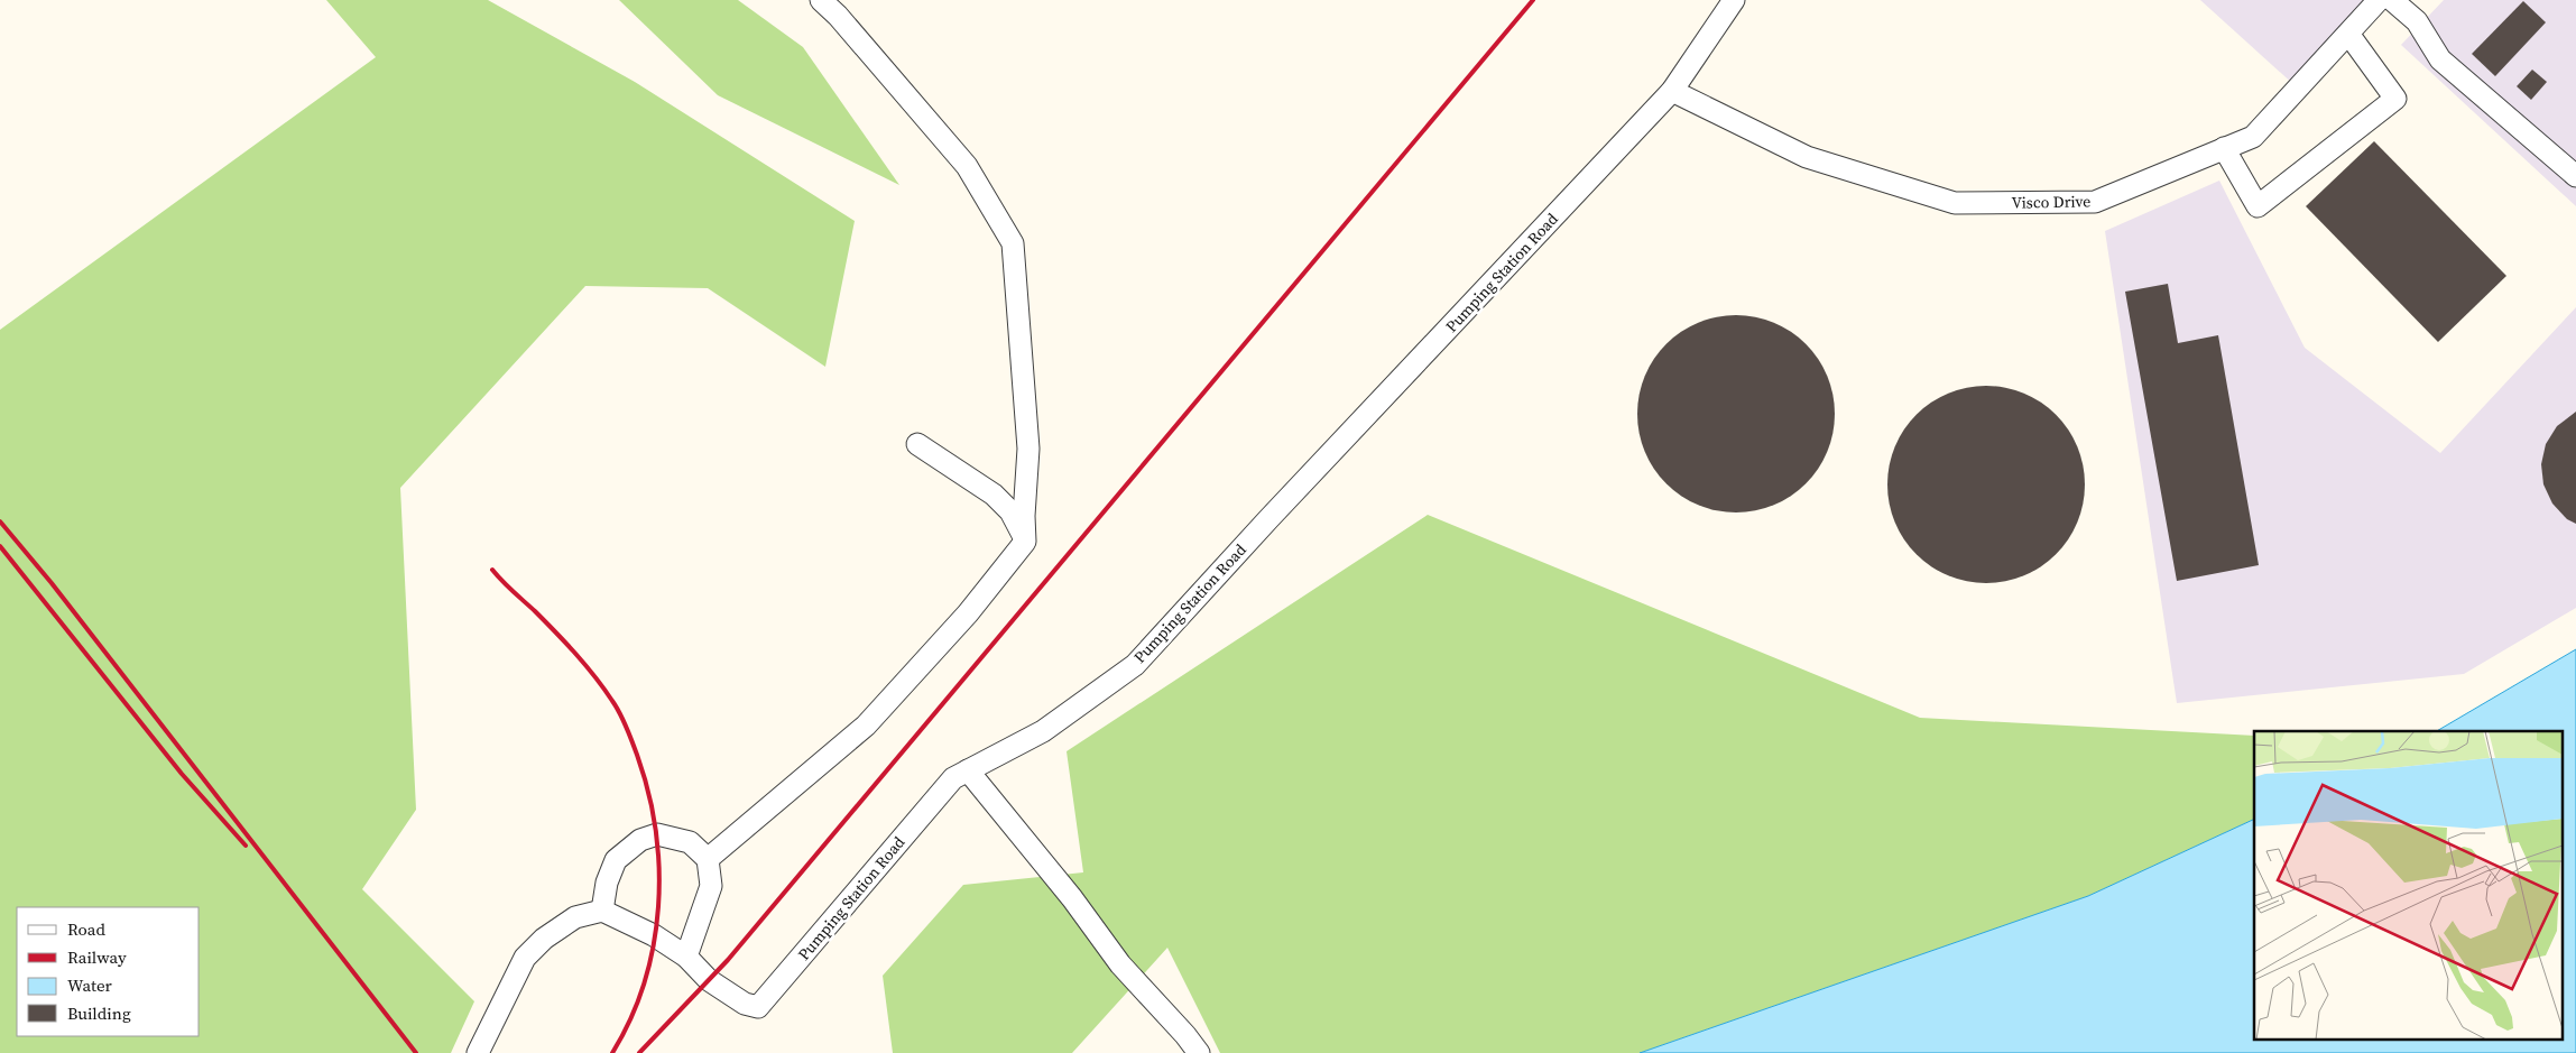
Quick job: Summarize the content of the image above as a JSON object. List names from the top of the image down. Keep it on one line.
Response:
{"streets":{"street":["Visco Drive","Pumping Station Road"]},"crossings":[["Visco Drive","Pumping Station Road"]],"legend":["Road","Railway","Water","Building"]}
